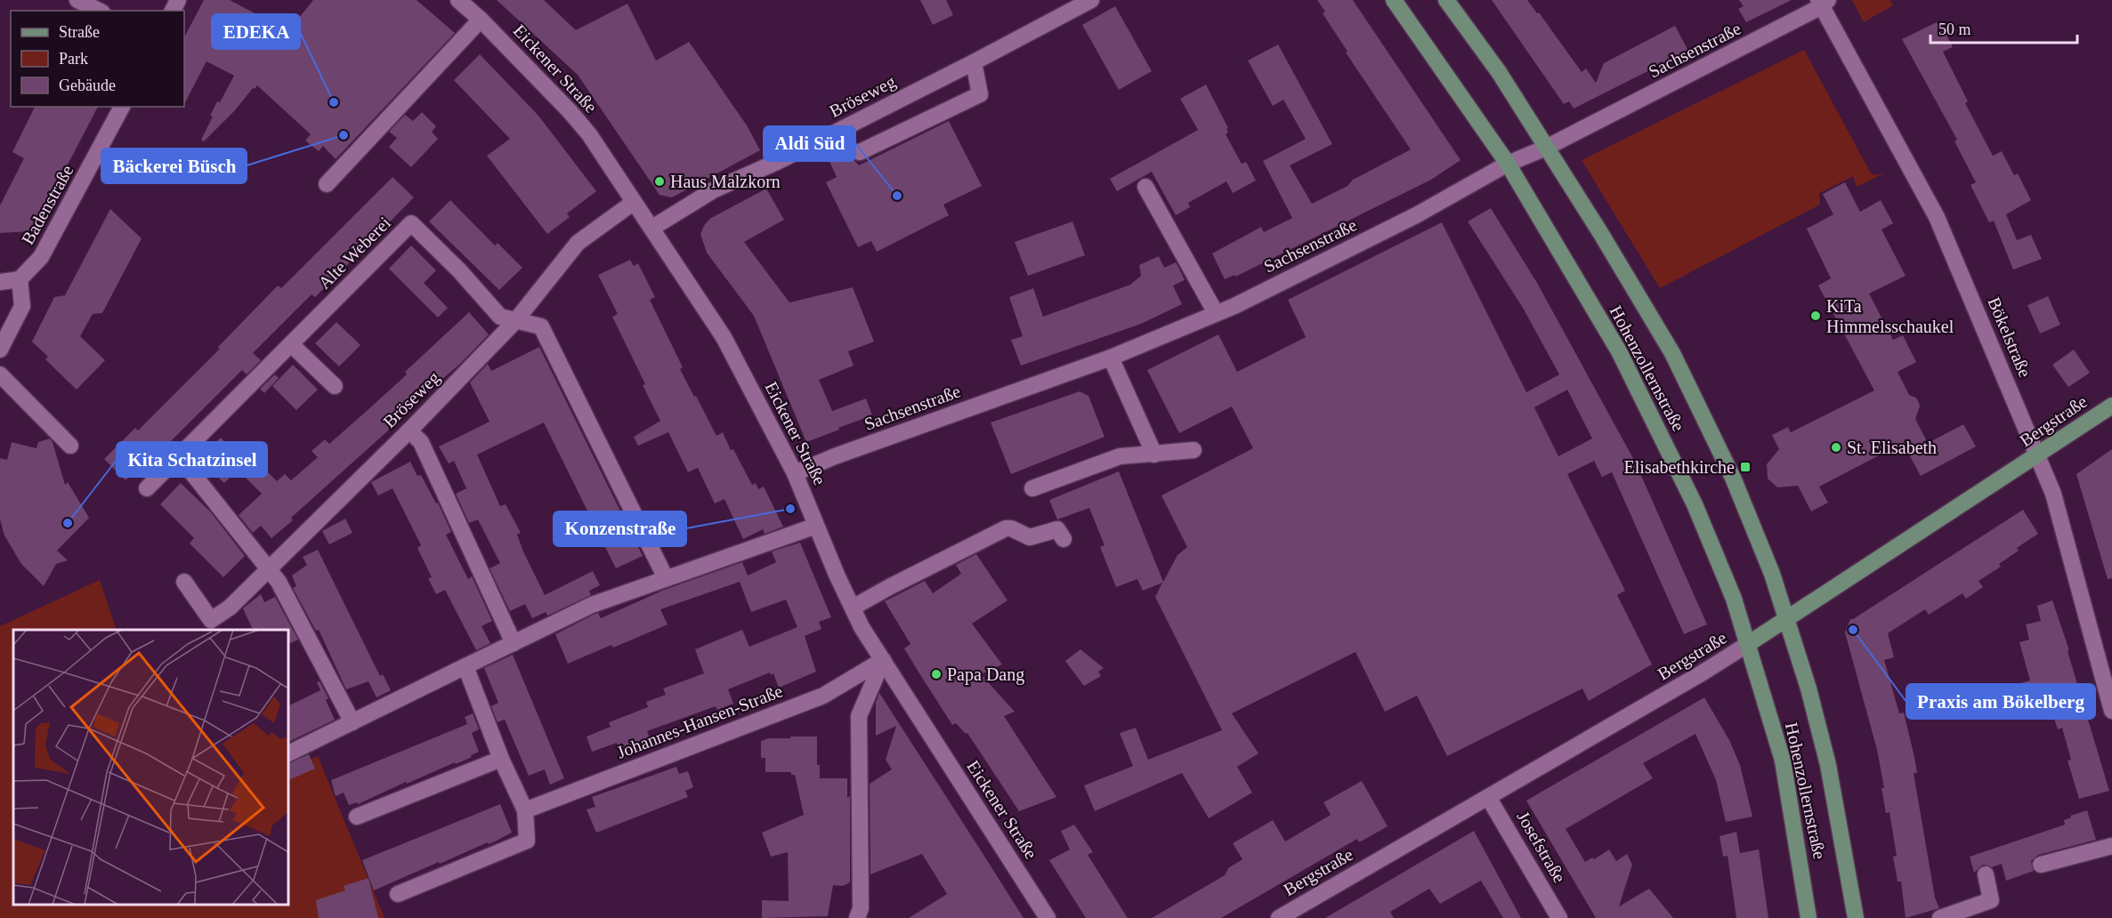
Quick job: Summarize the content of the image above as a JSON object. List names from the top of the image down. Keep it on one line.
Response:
{"streets":{"main road":["Hohenzollernstraße","Bergstraße"],"street":["Sachsenstraße","Eickener Straße","Bröseweg","Badenstraße","Alte Weberei","Bökelstraße","Johannes-Hansen-Straße","Josefstraße"]},"crossings":[["Sachsenstraße","Eickener Straße"],["Sachsenstraße","Bökelstraße"],["Sachsenstraße","Hohenzollernstraße"],["Eickener Straße","Bröseweg"],["Eickener Straße","Johannes-Hansen-Straße"],["Bröseweg","Alte Weberei"],["Bökelstraße","Bergstraße"],["Hohenzollernstraße","Bergstraße"],["Bergstraße","Josefstraße"]],"places":{"other":["EDEKA","Bäckerei Büsch","Haus Malzkorn","Aldi Süd","KiTa Himmelsschaukel","St. Elisabeth","Konzenstraße","Kita Schatzinsel","Praxis am Bökelberg","Papa Dang"],"transit":["Elisabethkirche"]},"legend":["Straße","Park","Gebäude"],"scale_bar":"50 m"}
